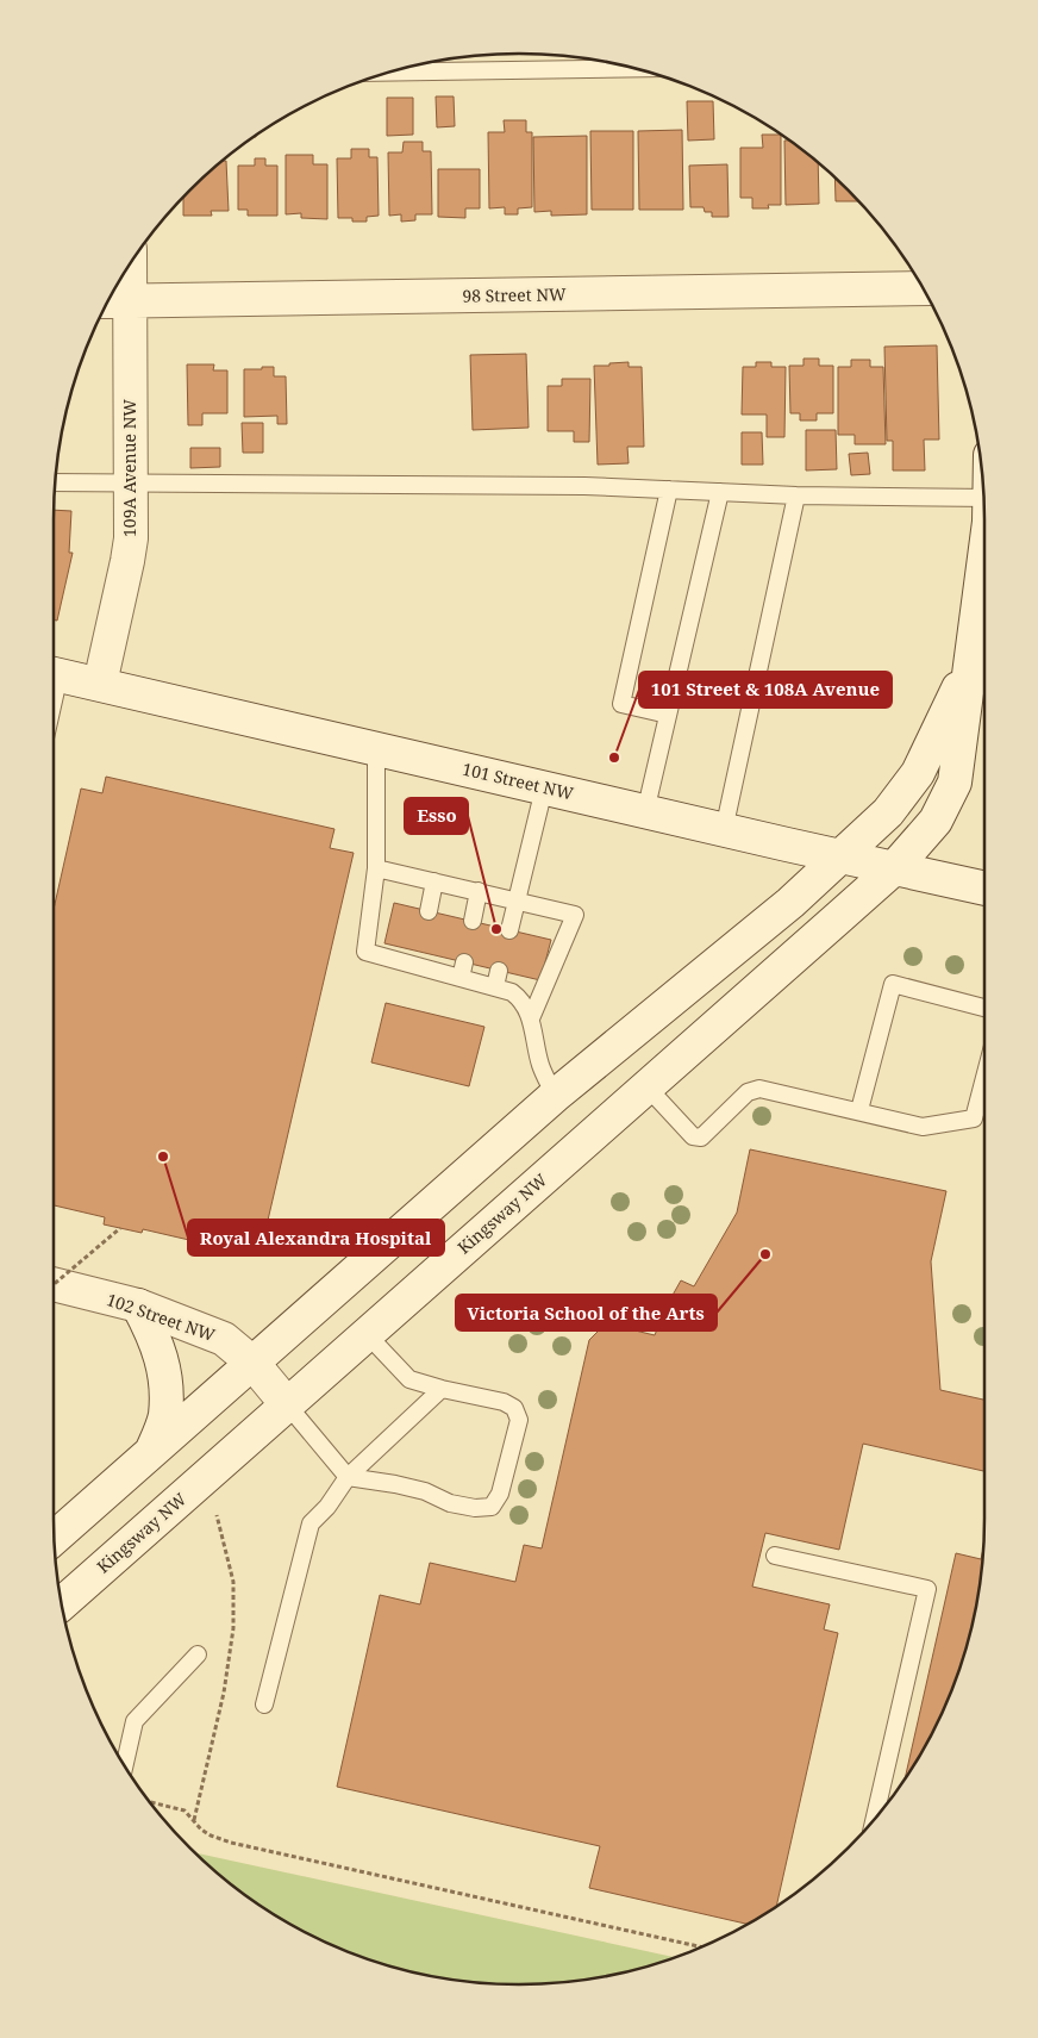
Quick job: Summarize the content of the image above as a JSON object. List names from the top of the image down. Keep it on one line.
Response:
{"streets":{"main road":["98 Street NW","109A Avenue NW","101 Street NW","Kingsway NW","102 Street NW"]},"crossings":[["98 Street NW","109A Avenue NW"],["109A Avenue NW","101 Street NW"],["101 Street NW","Kingsway NW"],["Kingsway NW","102 Street NW"]],"places":["101 Street & 108A Avenue","Esso","Royal Alexandra Hospital","Victoria School of the Arts"]}
